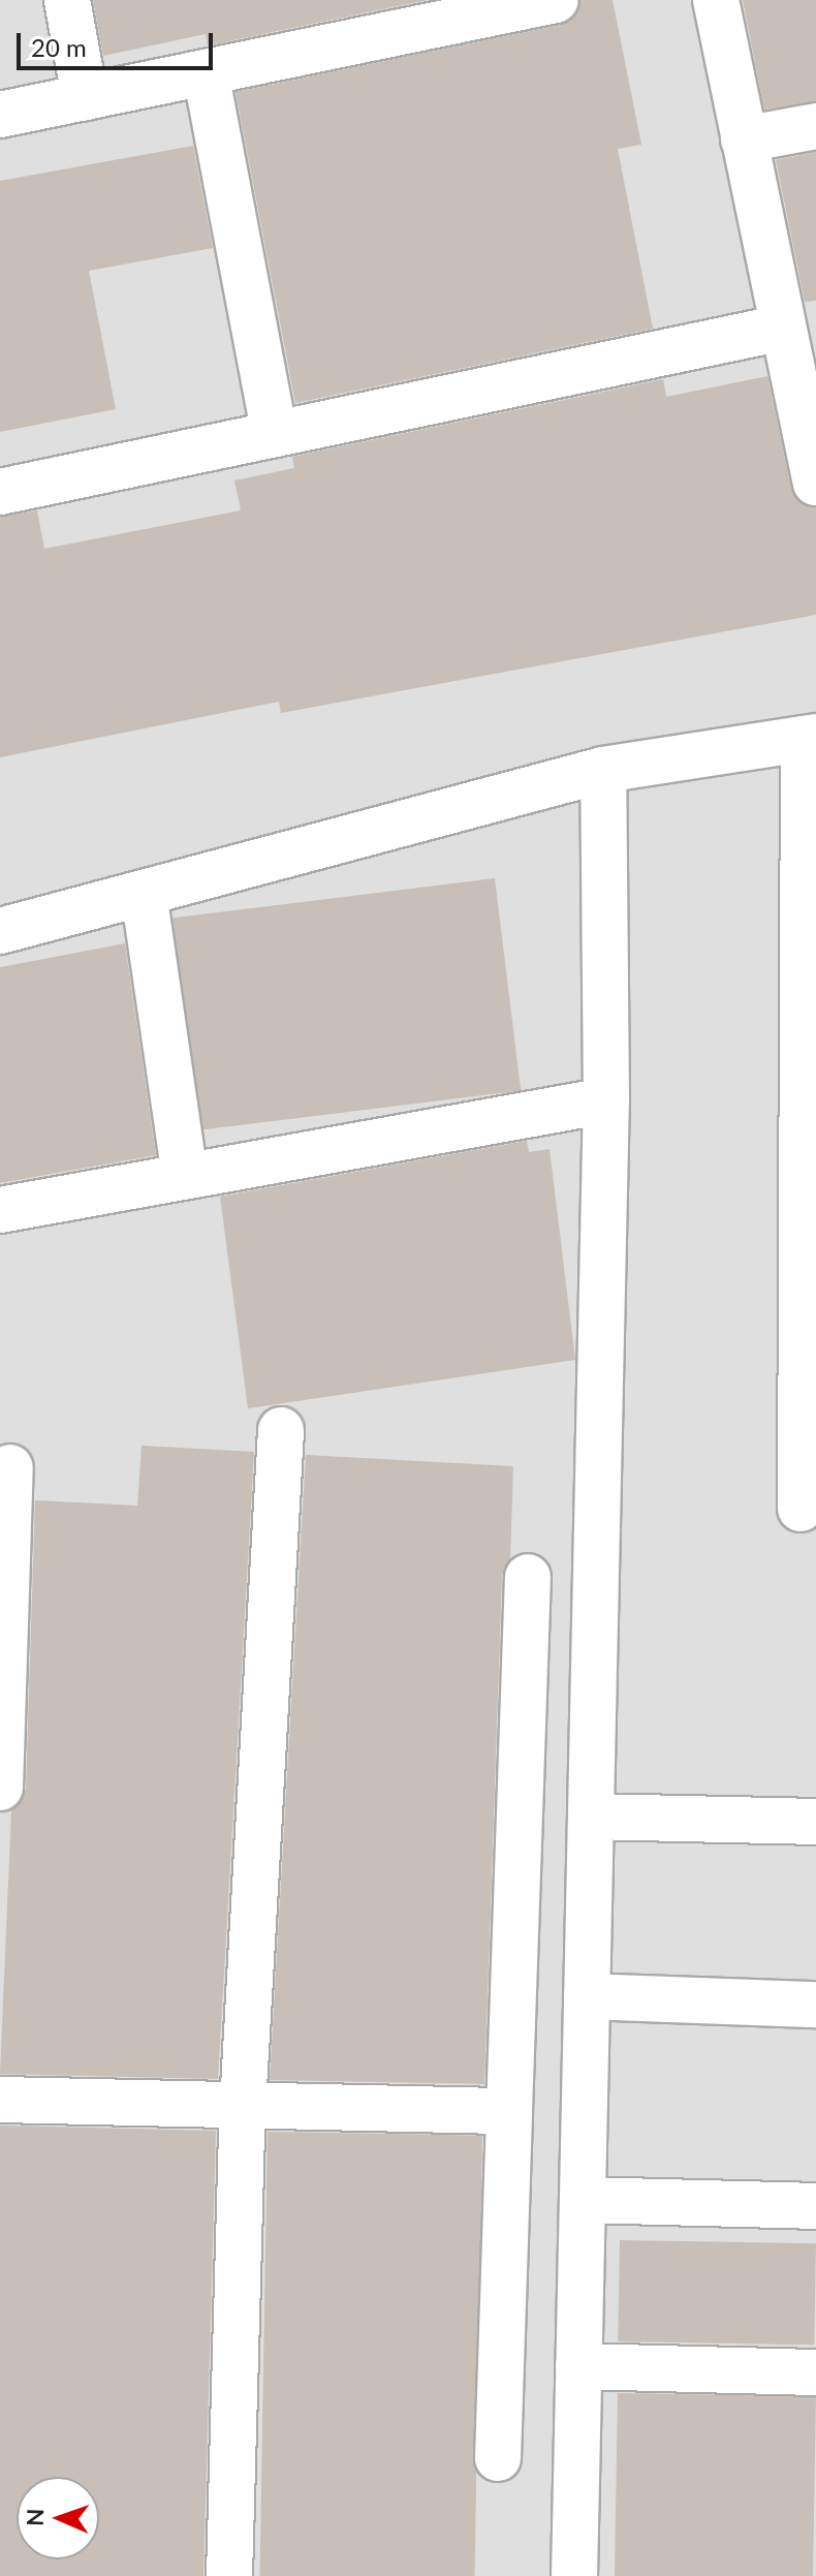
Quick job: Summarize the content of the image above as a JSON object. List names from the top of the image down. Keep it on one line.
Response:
{"scale_bar":"20 m","north":"left"}
